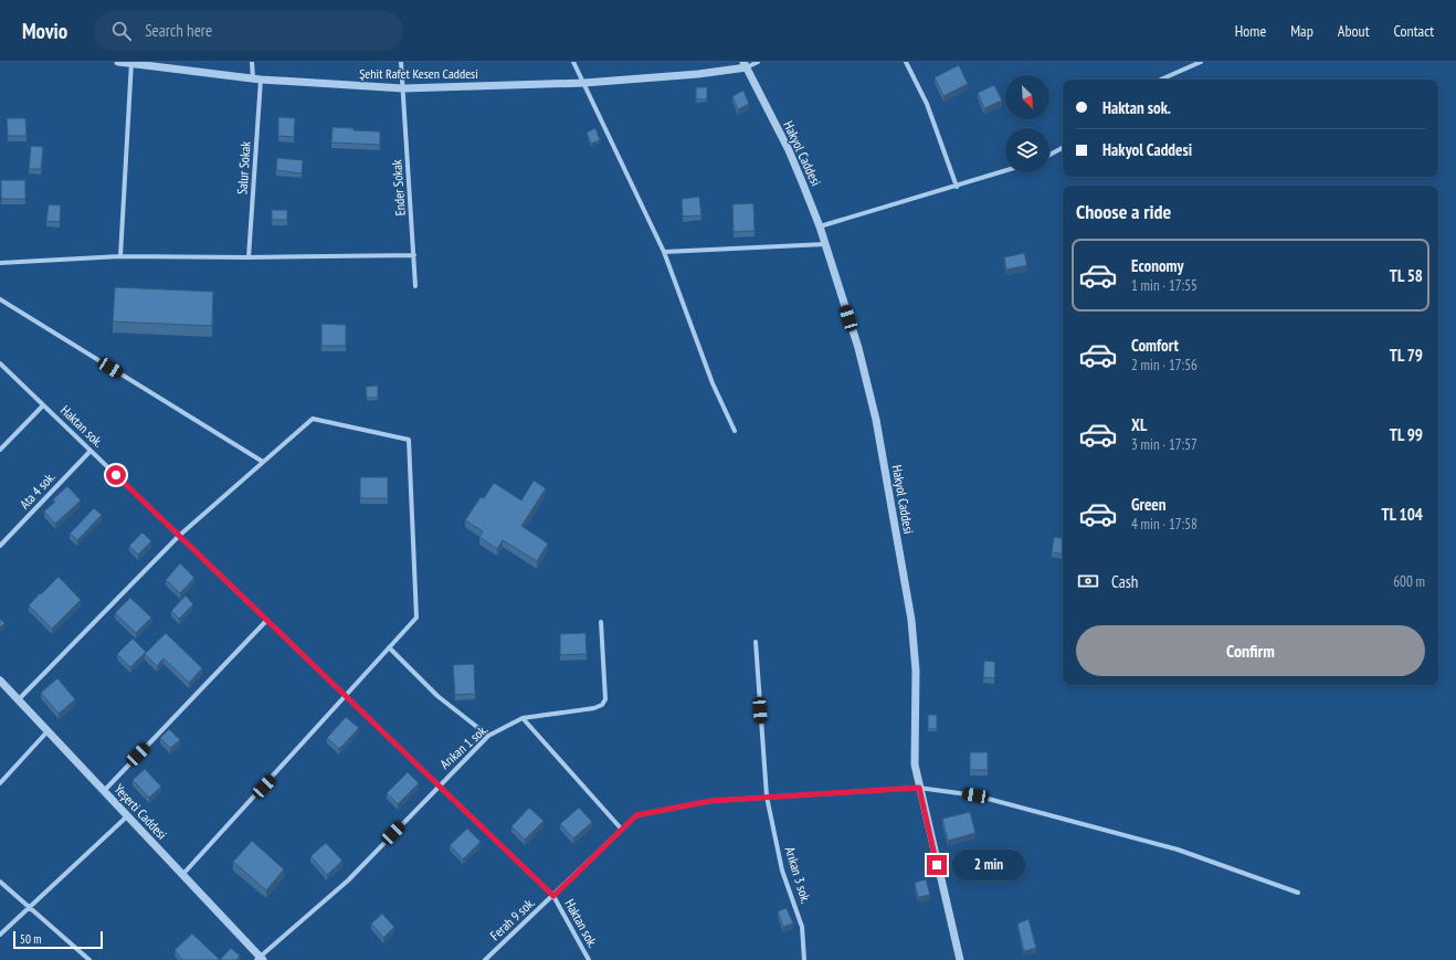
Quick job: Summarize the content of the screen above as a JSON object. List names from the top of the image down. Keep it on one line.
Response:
{"streets":{"street":["Şehit Rafet Kesen Caddesi","Hakyol Caddesi","Salur Sokak","Ender Sokak","Haktan sok.","Ata 4 sok.","Arıkan 1 sok.","Yeşerti Caddesi","Arıkan 3 sok.","Ferah 9 sok."]},"crossings":[["Şehit Rafet Kesen Caddesi","Hakyol Caddesi"],["Şehit Rafet Kesen Caddesi","Salur Sokak"],["Şehit Rafet Kesen Caddesi","Ender Sokak"],["Hakyol Caddesi","Ferah 9 sok."],["Haktan sok.","Ata 4 sok."],["Haktan sok.","Arıkan 1 sok."],["Haktan sok.","Ferah 9 sok."],["Arıkan 1 sok.","Yeşerti Caddesi"],["Arıkan 3 sok.","Ferah 9 sok."]],"scale_bar":"50 m","north":"bottom right","page":{"header":"Movio","search":"Search here","nav":["Home","Map","About","Contact"],"banner":["Haktan sok.","Hakyol Caddesi"],"heading":"Choose a ride","list":[{"name":"Economy","note":"1 min · 17:55","value":"TL 58"},{"name":"Comfort","note":"2 min · 17:56","value":"TL 79"},{"name":"XL","note":"3 min · 17:57","value":"TL 99"},{"name":"Green","note":"4 min · 17:58","value":"TL 104"}],"pay":["Cash","600 m"],"buttons":"Confirm","bubble":"2 min","scale":"50 m"}}
